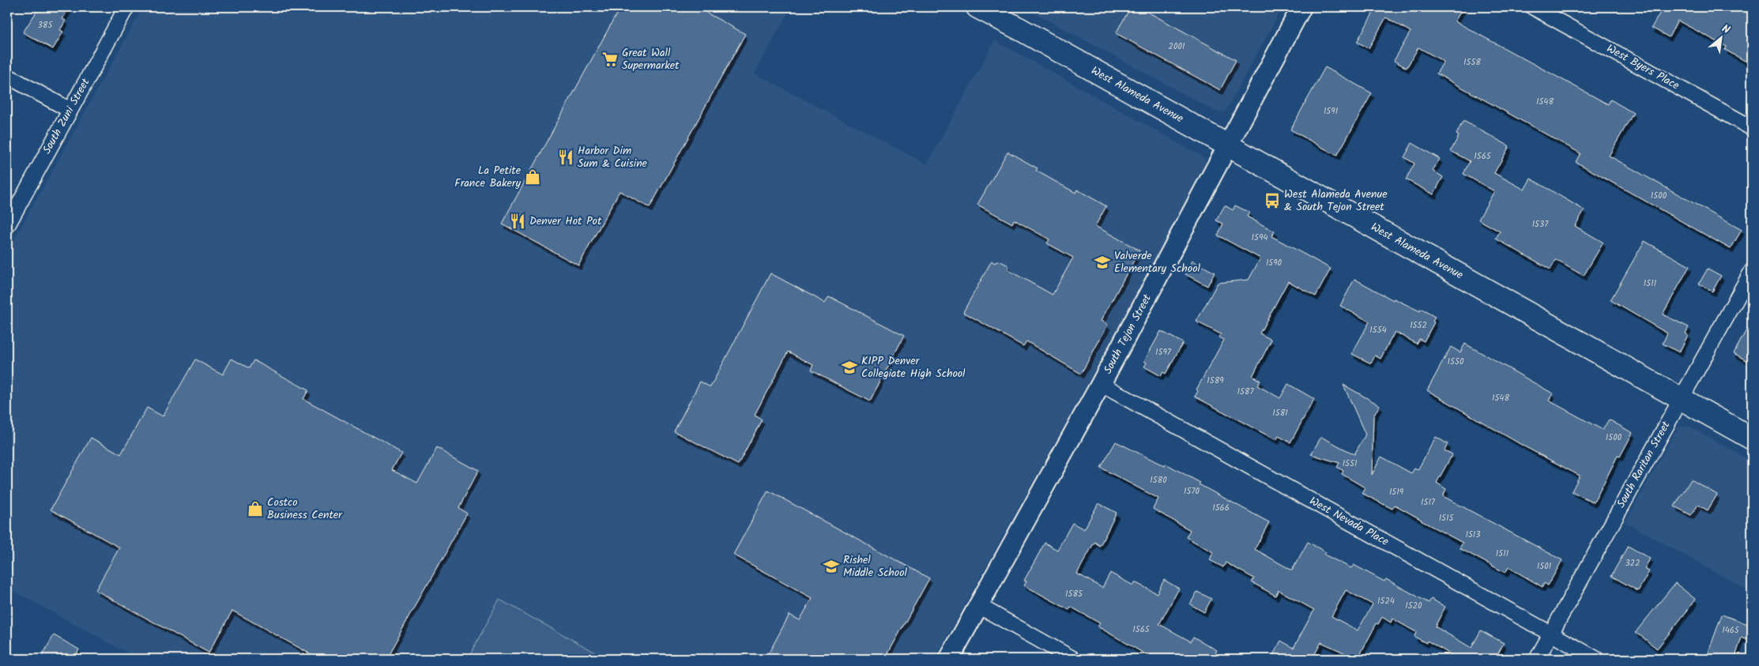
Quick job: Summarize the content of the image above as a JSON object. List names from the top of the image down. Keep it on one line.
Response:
{"streets":{"main road":["West Alameda Avenue"],"street":["West Byers Place","South Zuni Street","South Tejon Street","South Raritan Street","West Nevada Place"]},"crossings":[["West Alameda Avenue","South Tejon Street"],["West Alameda Avenue","South Raritan Street"],["South Tejon Street","West Nevada Place"],["South Raritan Street","West Nevada Place"]],"places":{"supermarket":["Great Wall Supermarket"],"restaurant":["Harbor Dim Sum & Cuisine","Denver Hot Pot"],"shop":["La Petite France Bakery","Costco Business Center"],"bus stop":["West Alameda Avenue & South Tejon Street"],"school or university":["Valverde Elementary School","KIPP Denver Collegiate High School","Rishel Middle School"]},"house_numbers":["385","2001","1558","1548","1591","1565","1500","1537","1594","1590","1511","1552","1554","1597","1550","1589","1587","1548","1581","1500","1551","1580","1570","1519","1517","1566","1515","1513","1511","322","1501","1585","1524","1520","1565","1465"],"north":"top right"}
